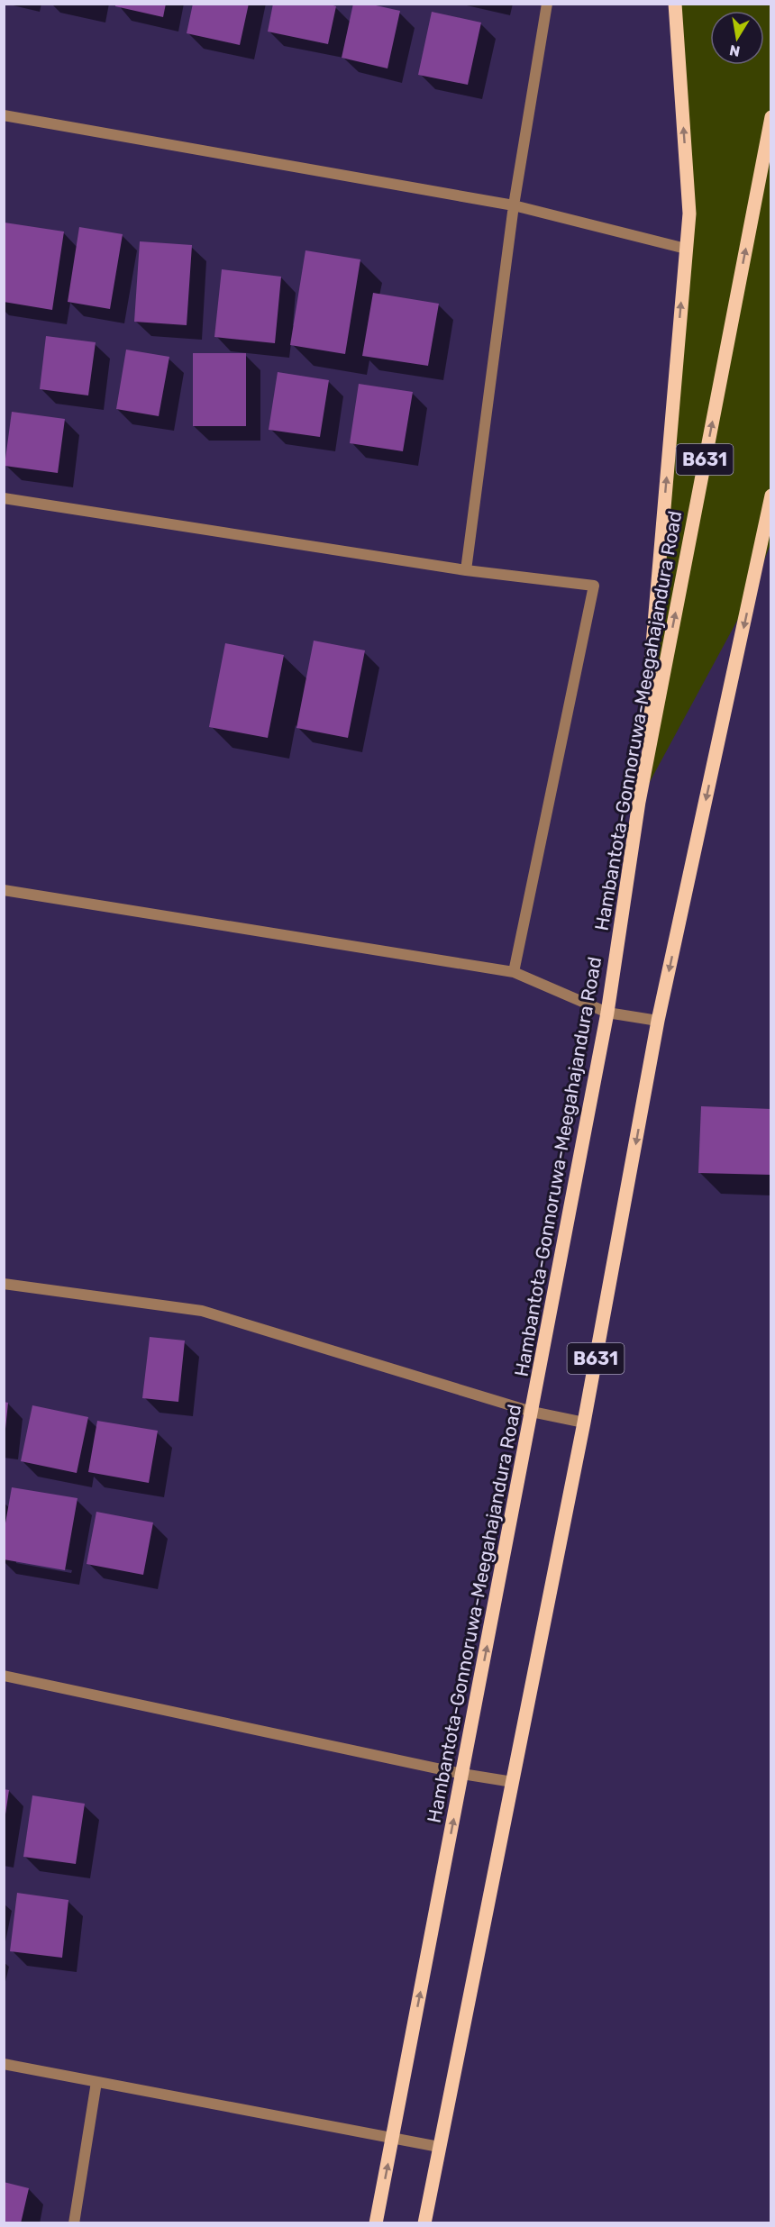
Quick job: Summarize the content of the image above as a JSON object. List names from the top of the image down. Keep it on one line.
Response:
{"streets":{"main road":["B631","Hambantota-Gonnoruwa-Meegahajandura Road"]},"north":"bottom"}
